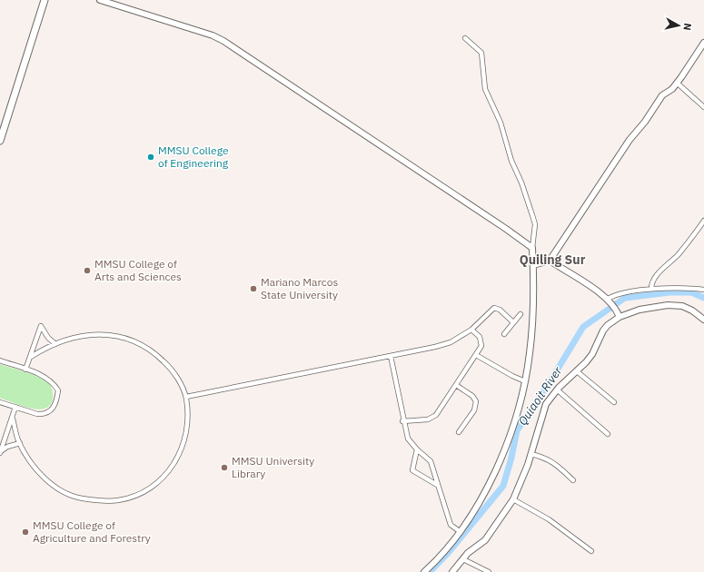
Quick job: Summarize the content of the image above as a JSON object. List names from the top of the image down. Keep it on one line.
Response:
{"districts":["Quiling Sur"],"water":["Quiaoit River"],"places":["MMSU College of Engineering","MMSU College of Arts and Sciences","Mariano Marcos State University","MMSU University Library","MMSU College of Agriculture and Forestry"],"north":"right"}
